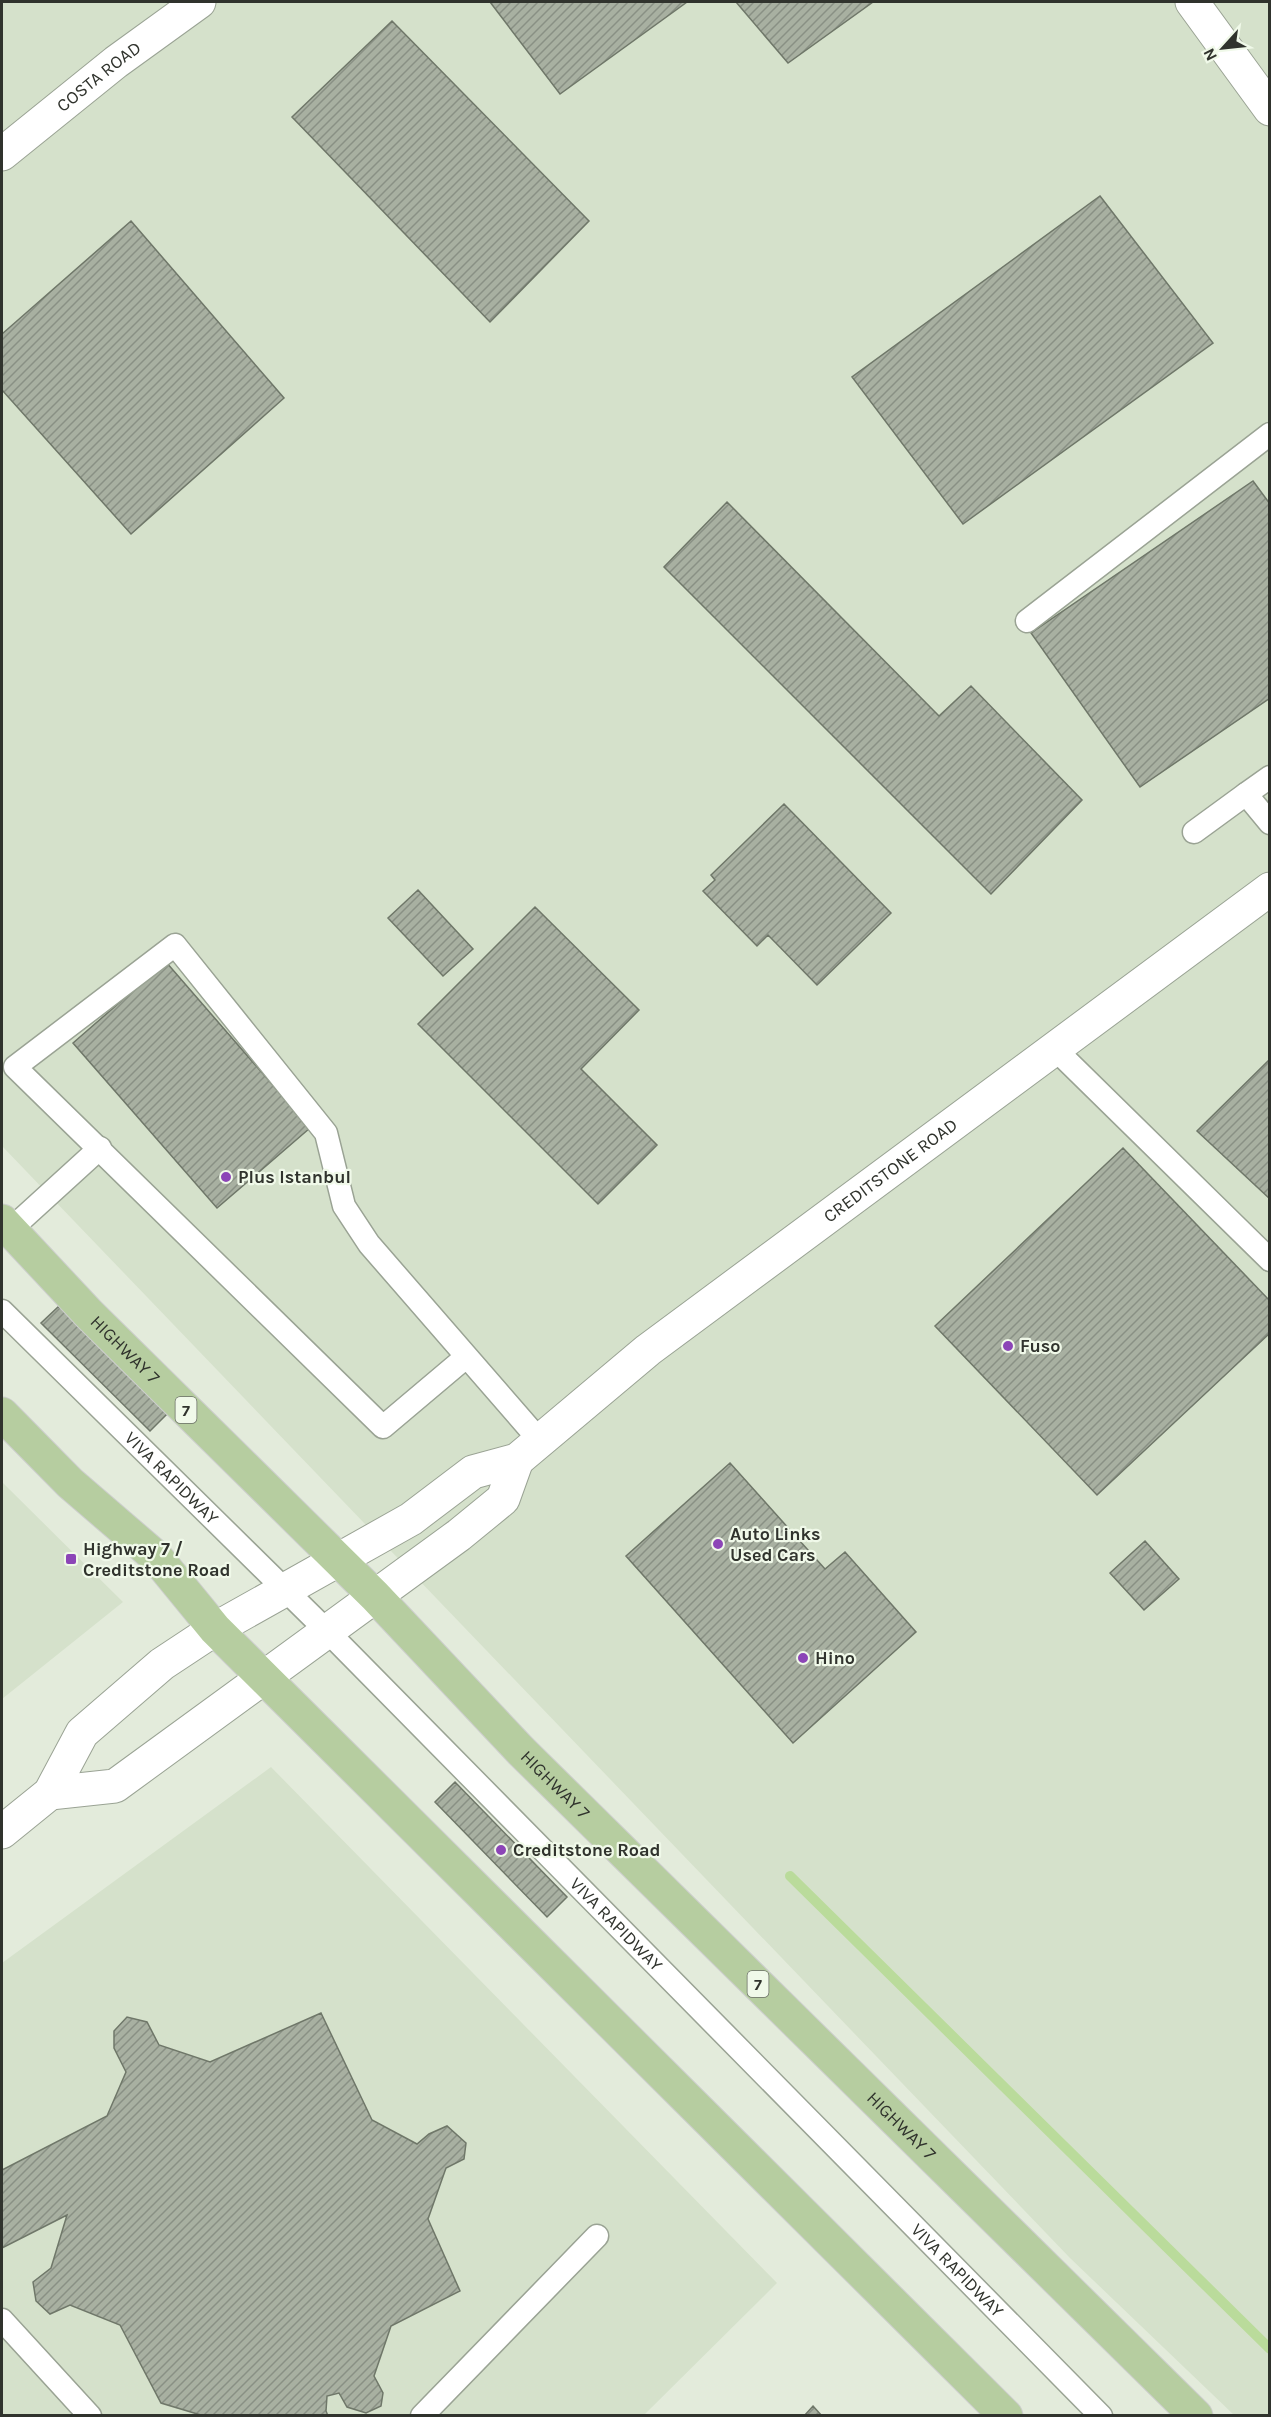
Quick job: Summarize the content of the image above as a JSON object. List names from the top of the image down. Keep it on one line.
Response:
{"streets":{"main road":["HIGHWAY 7","7"],"street":["COSTA ROAD","CREDITSTONE ROAD"],"lane":["VIVA RAPIDWAY"]},"crossings":[["CREDITSTONE ROAD","HIGHWAY 7"],["CREDITSTONE ROAD","VIVA RAPIDWAY"]],"places":{"other":["Plus Istanbul","Fuso","Auto Links Used Cars","Hino","Creditstone Road"],"transit":["Highway 7 / Creditstone Road"]},"north":"bottom left"}
